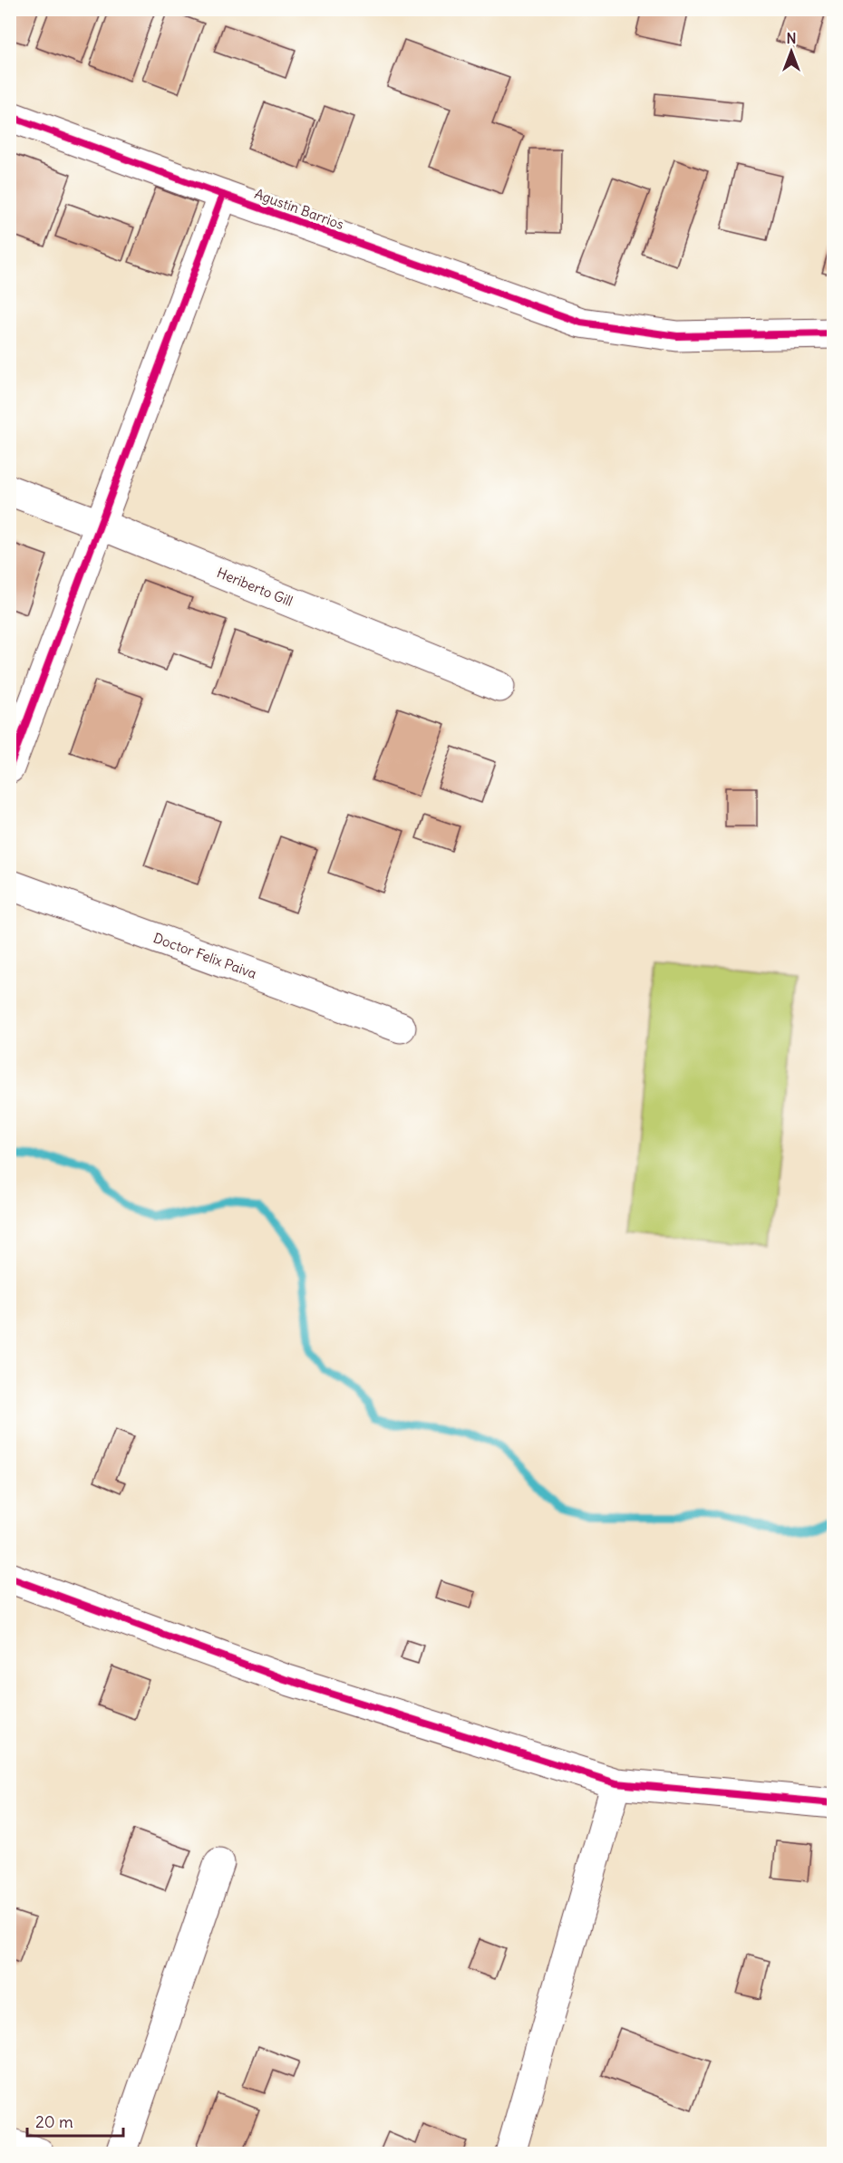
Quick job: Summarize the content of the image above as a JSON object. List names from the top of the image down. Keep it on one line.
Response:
{"streets":{"street":["Agustin Barrios","Heriberto Gill","Doctor Felix Paiva"]},"scale_bar":"20 m","north":"top"}
